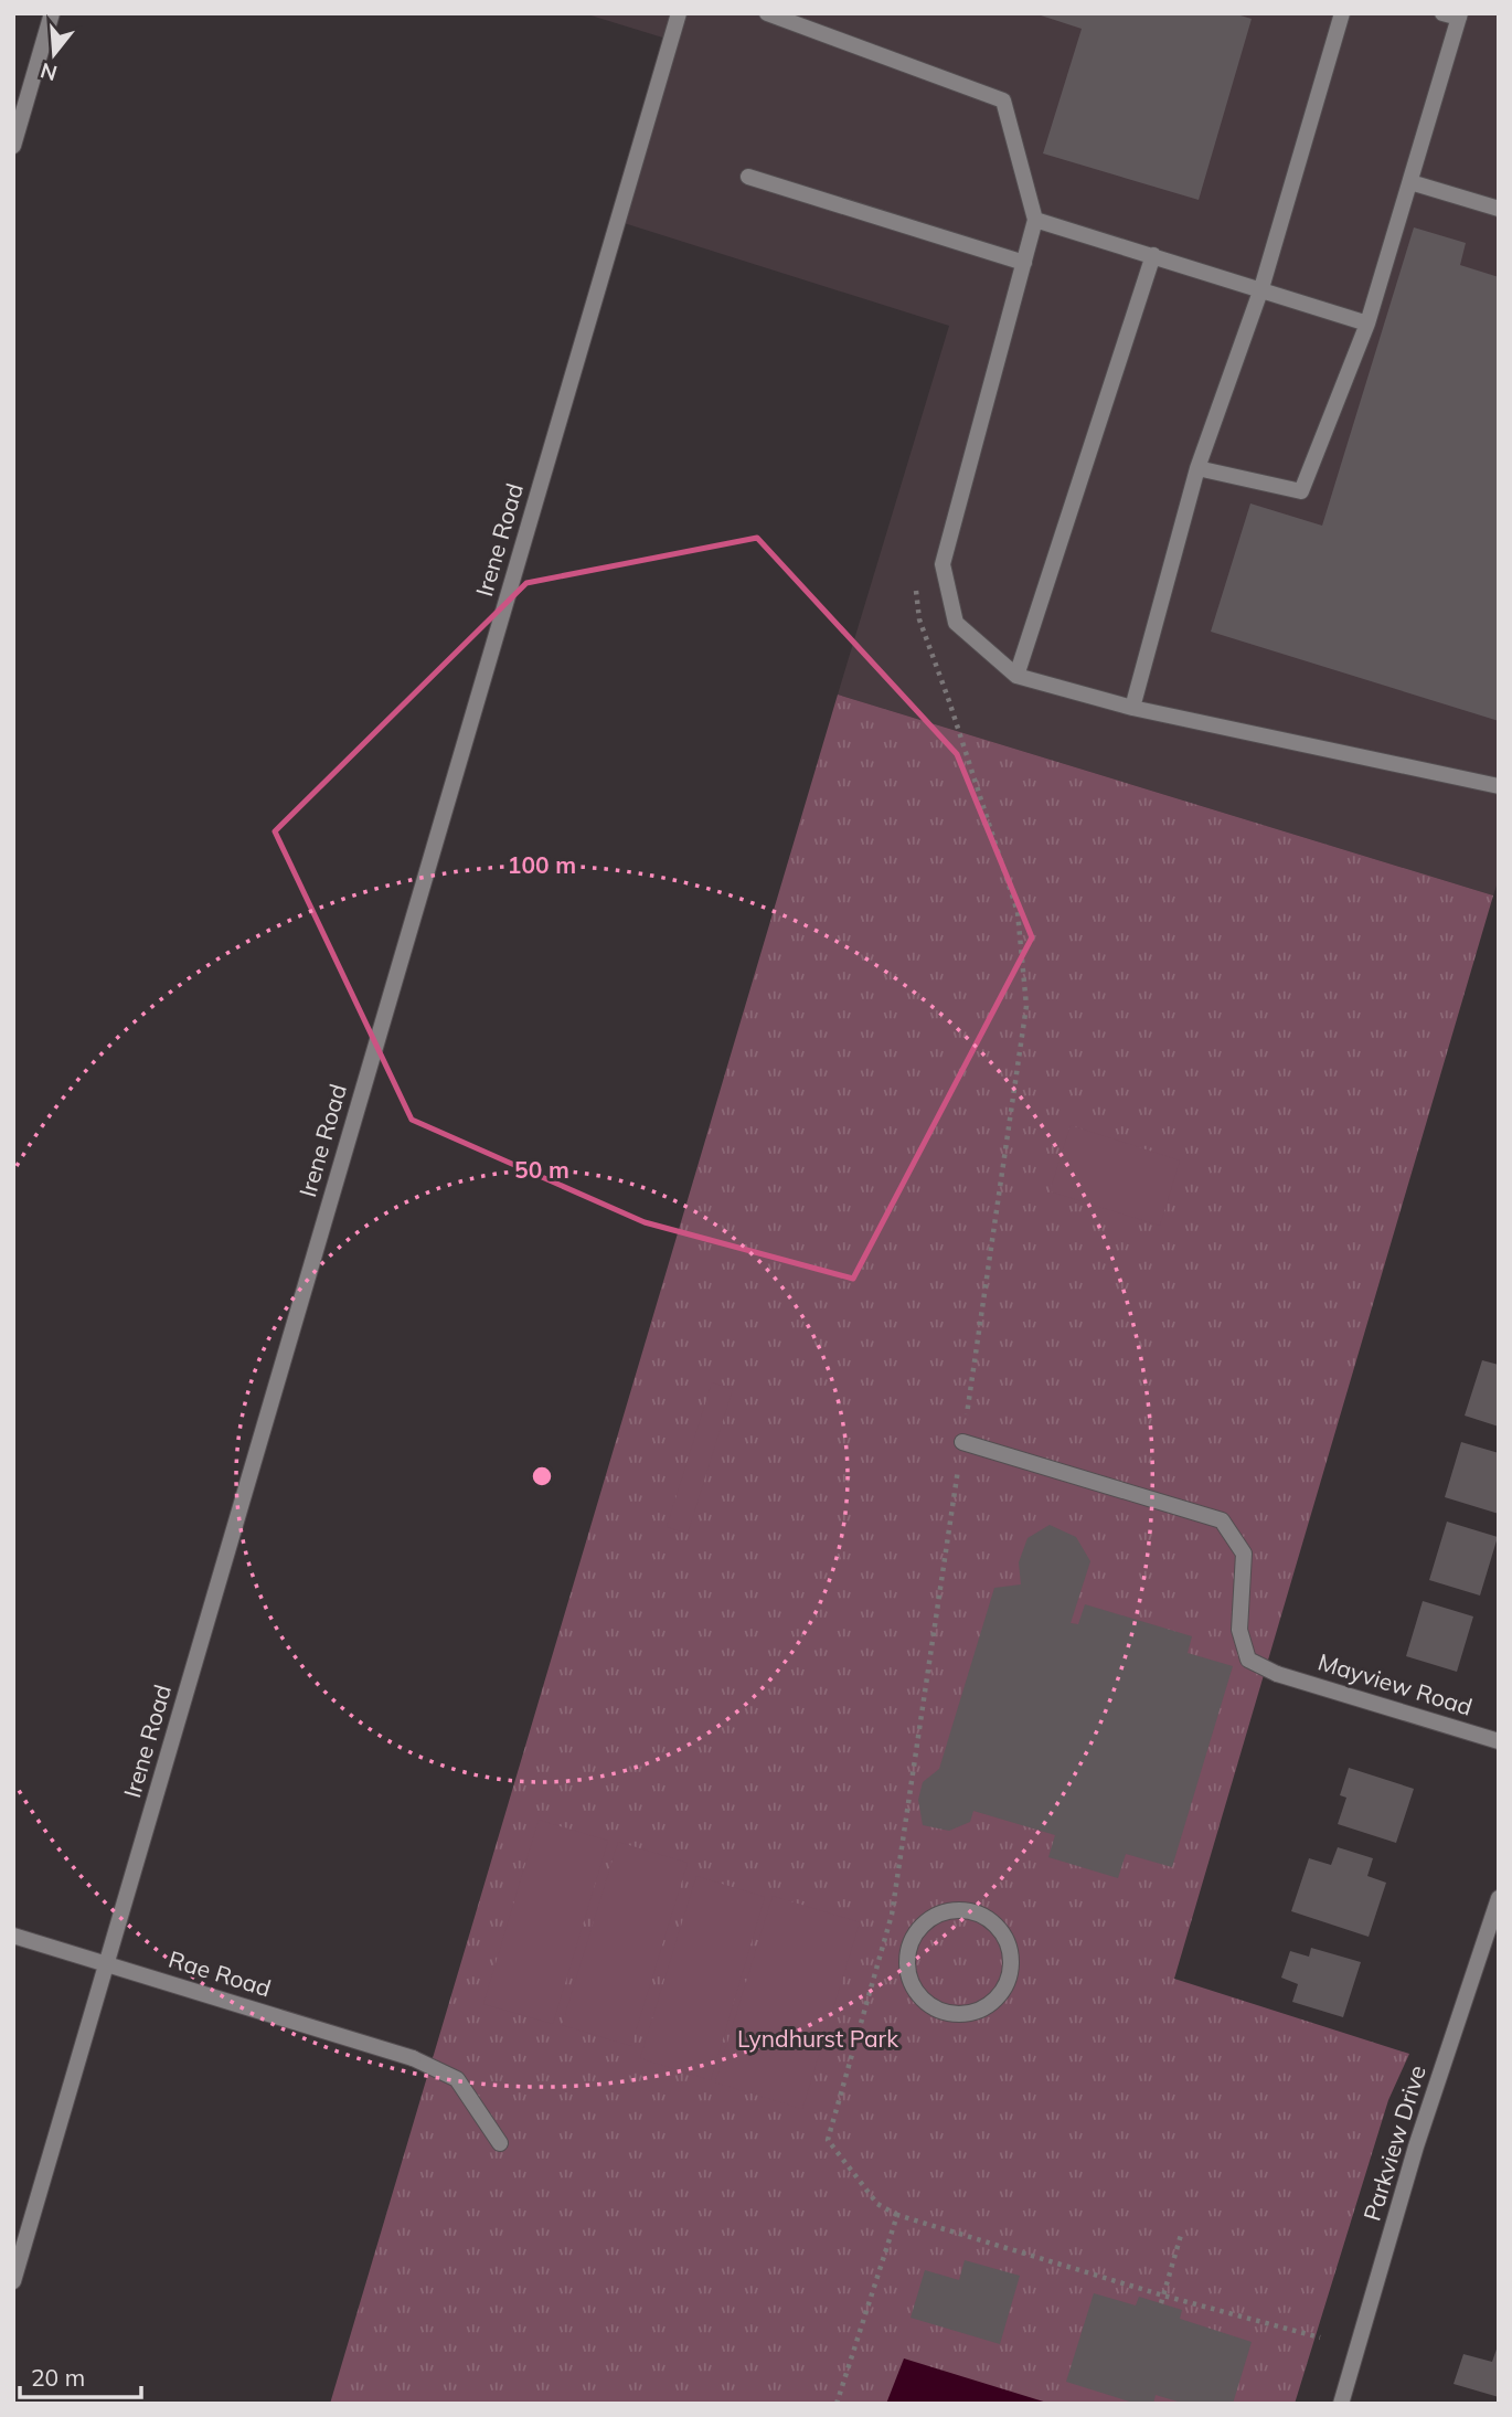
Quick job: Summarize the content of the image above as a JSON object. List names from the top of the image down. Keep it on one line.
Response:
{"streets":{"street":["Irene Road","Mayview Road","Rae Road","Parkview Drive"]},"crossings":[["Irene Road","Rae Road"]],"parks":["Lyndhurst Park"],"scale_bar":"20 m","north":"bottom","rings":["100 m","50 m"]}
